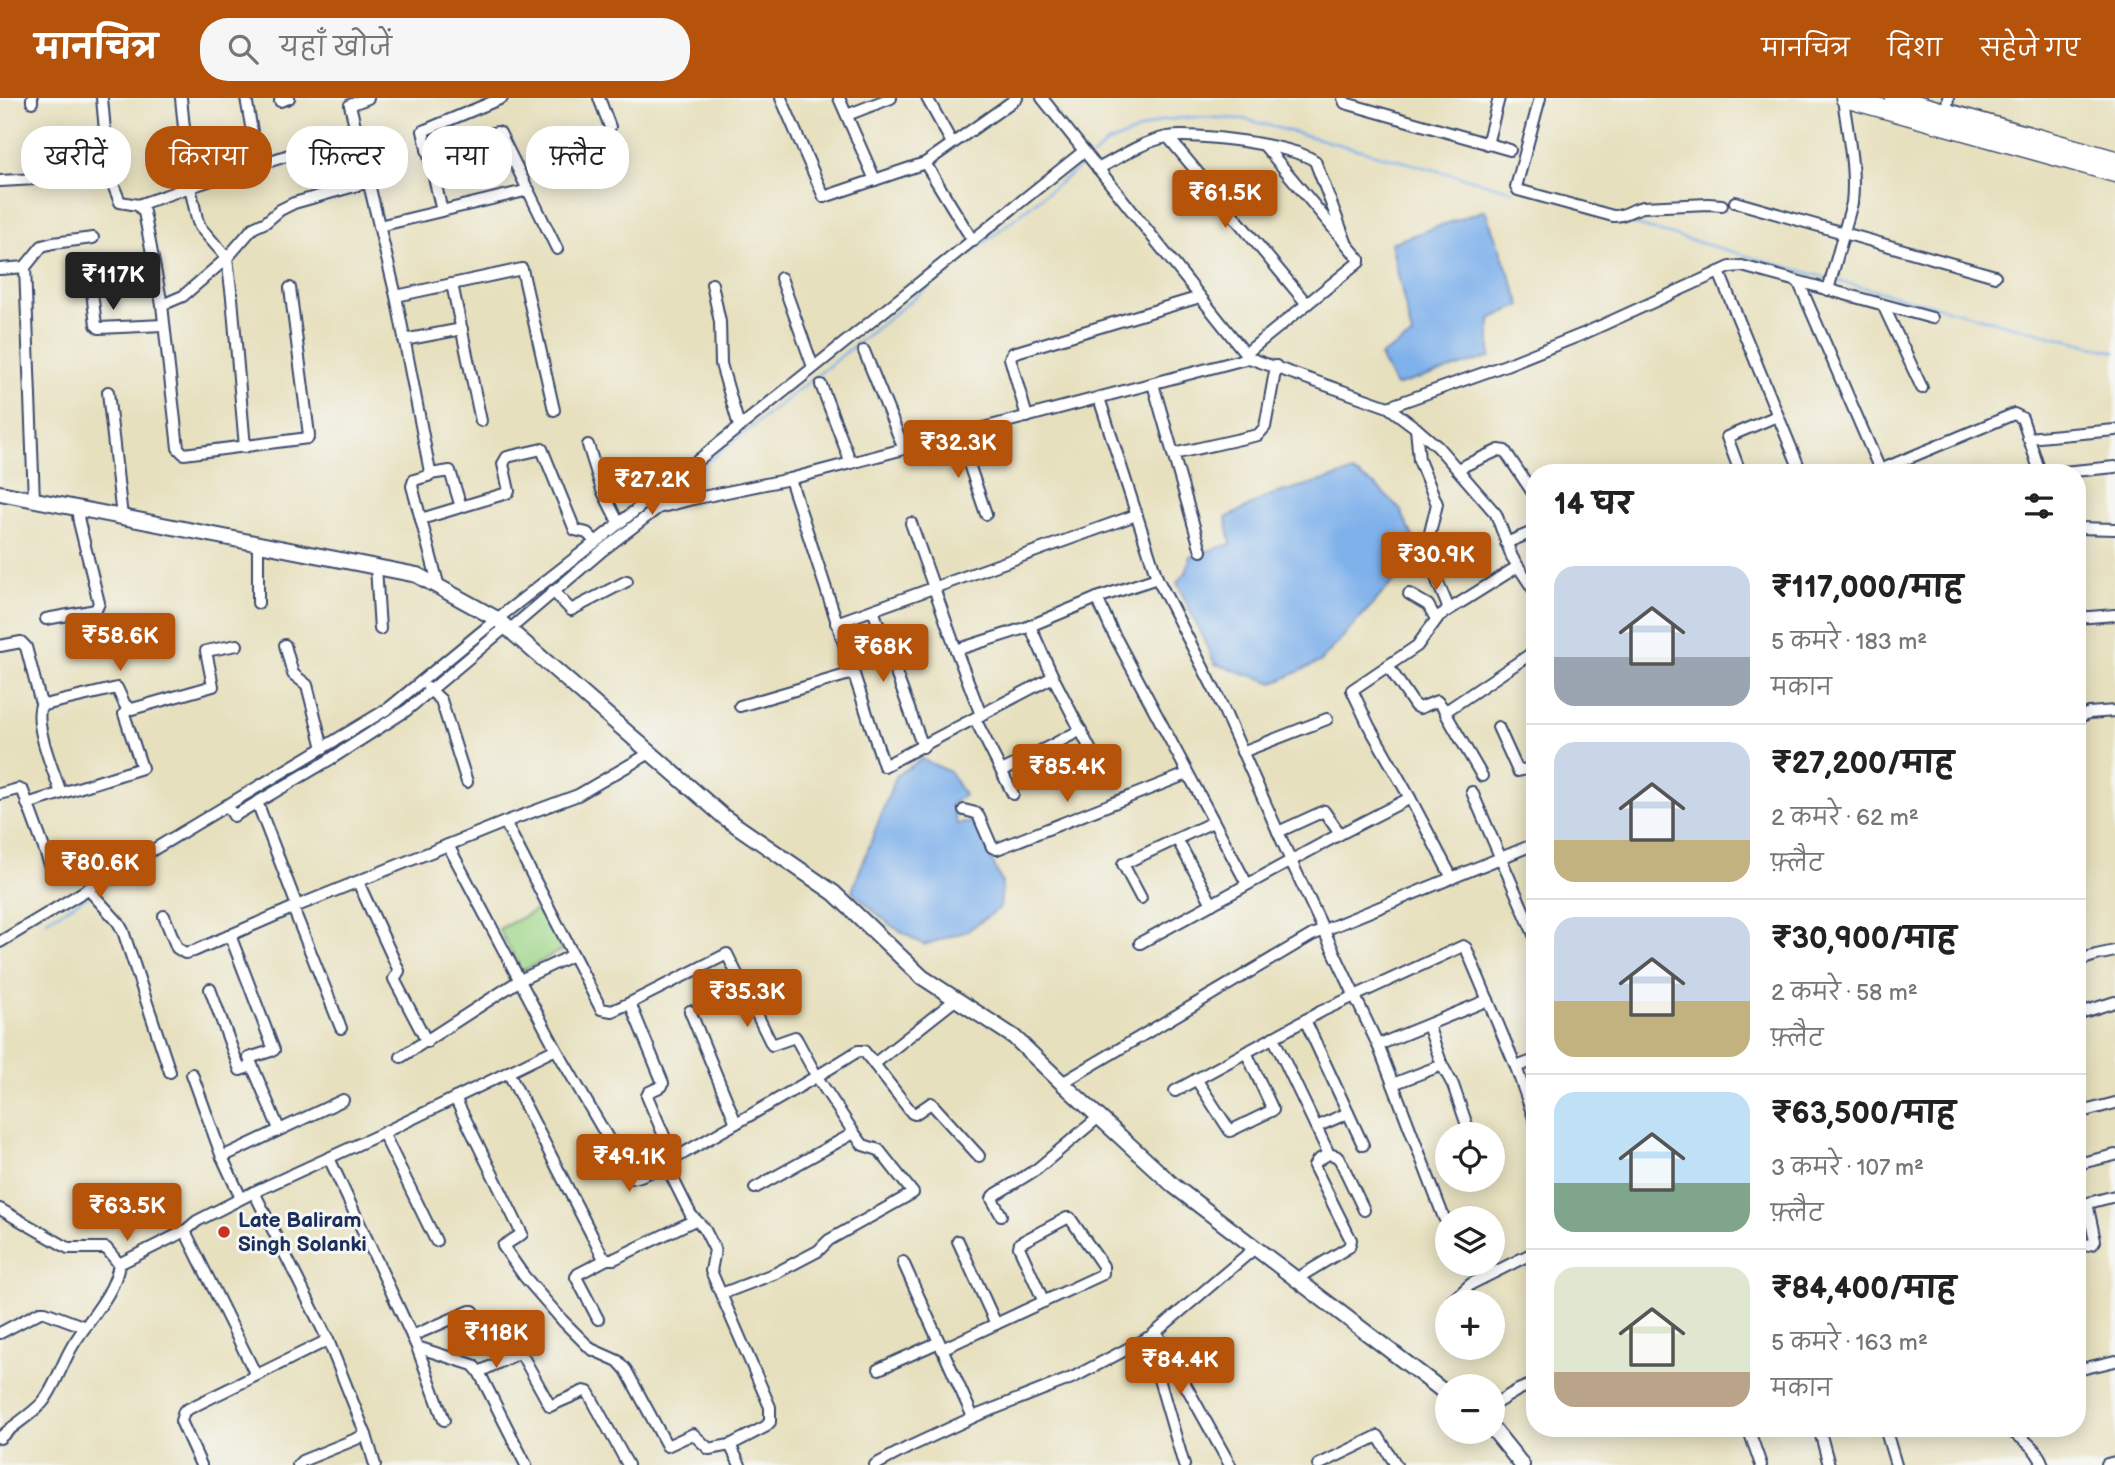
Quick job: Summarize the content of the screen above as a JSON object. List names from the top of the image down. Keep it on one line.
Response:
{"places":["Late Baliram Singh Solanki"],"page":{"header":"मानचित्र","search":"यहाँ खोजें","nav":["मानचित्र","दिशा","सहेजे गए"],"chip":["खरीदें","किराया","फ़िल्टर","नया","फ़्लैट"],"price":["₹61.5K","₹117K","₹32.3K","₹27.2K","₹30.9K","₹58.6K","₹68K","₹85.4K","₹80.6K","₹35.3K","₹49.1K","₹63.5K","₹118K","₹84.4K"],"heading":"14 घर","list":[{"name":"₹117,000/माह","note":"5 कमरे · 183 m² · मकान"},{"name":"₹27,200/माह","note":"2 कमरे · 62 m² · फ़्लैट"},{"name":"₹30,900/माह","note":"2 कमरे · 58 m² · फ़्लैट"},{"name":"₹63,500/माह","note":"3 कमरे · 107 m² · फ़्लैट"},{"name":"₹84,400/माह","note":"5 कमरे · 163 m² · मकान"}],"map_buttons":["+","−"]}}
